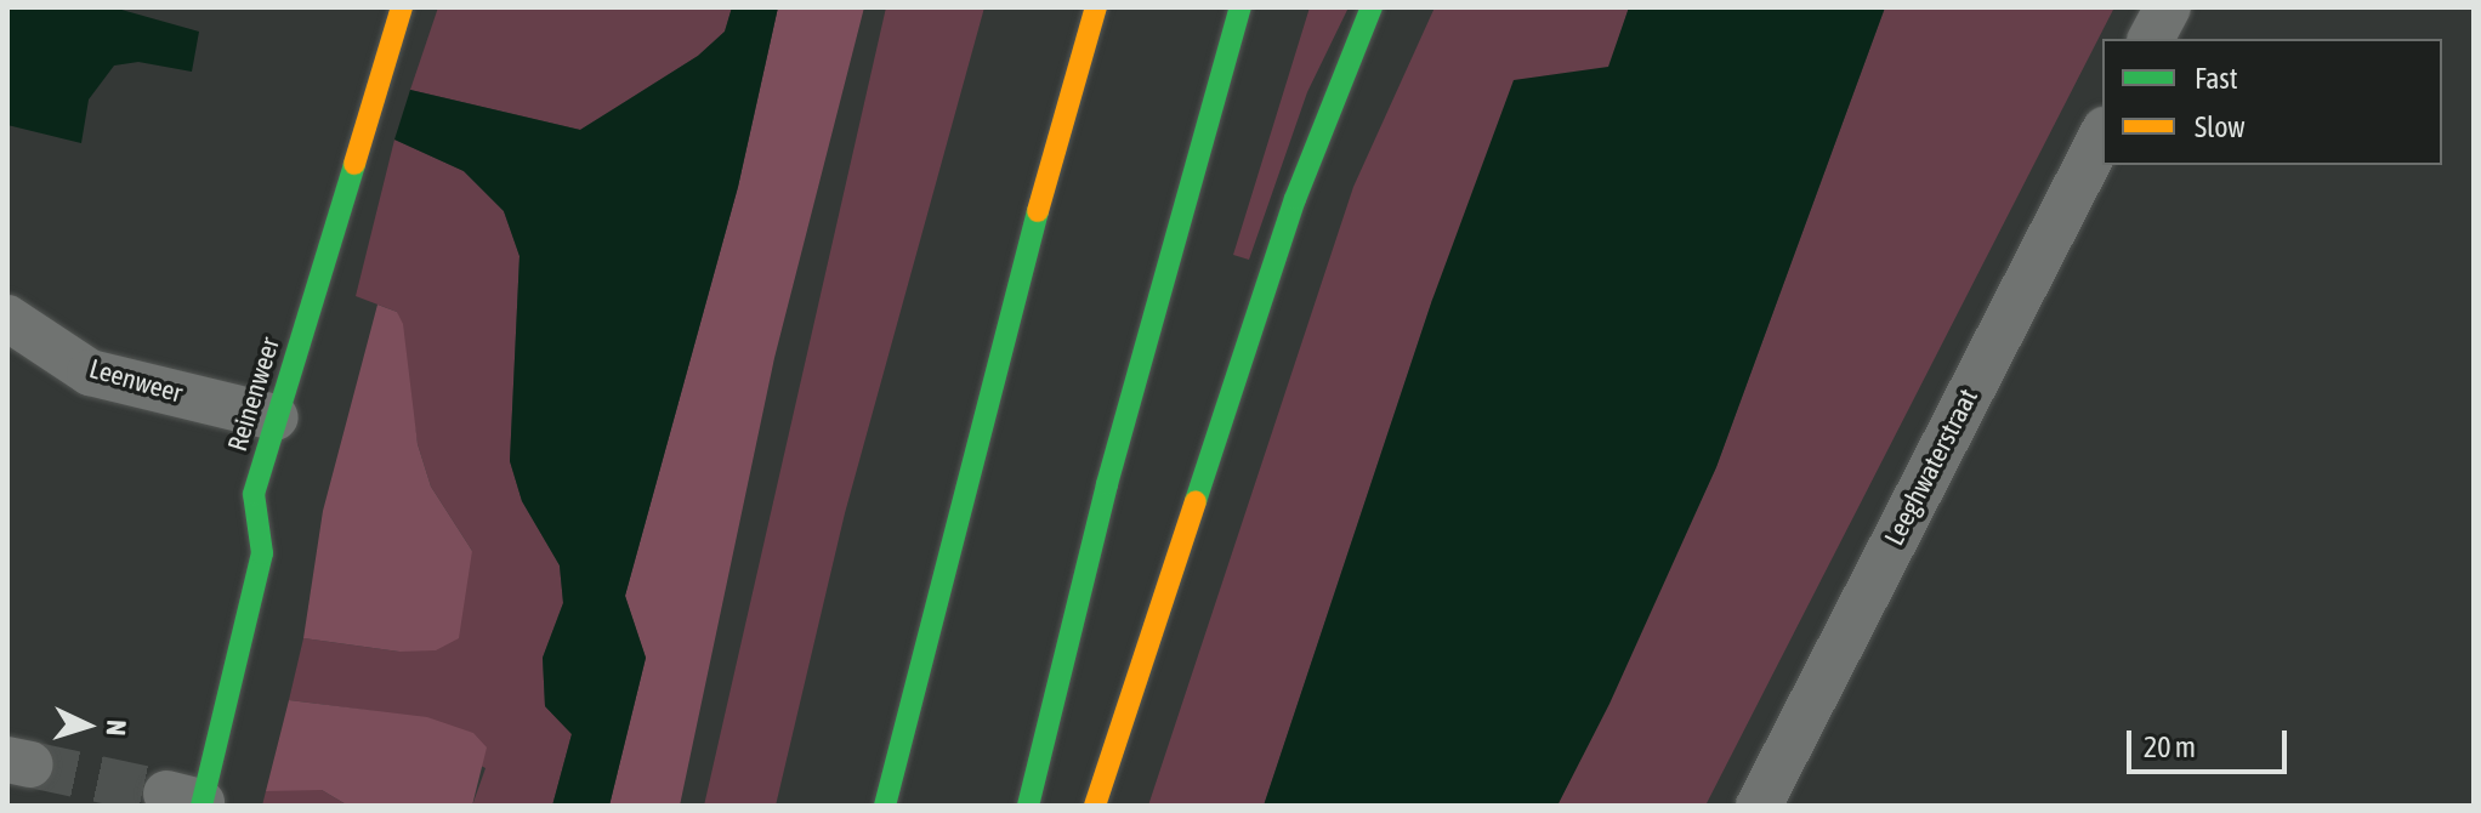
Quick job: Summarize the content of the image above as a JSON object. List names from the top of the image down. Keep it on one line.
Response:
{"streets":{"main road":["Reinenweer"],"street":["Leenweer","Leeghwaterstraat"]},"crossings":[["Leenweer","Reinenweer"]],"legend":["Fast","Slow"],"scale_bar":"20 m","north":"right"}
